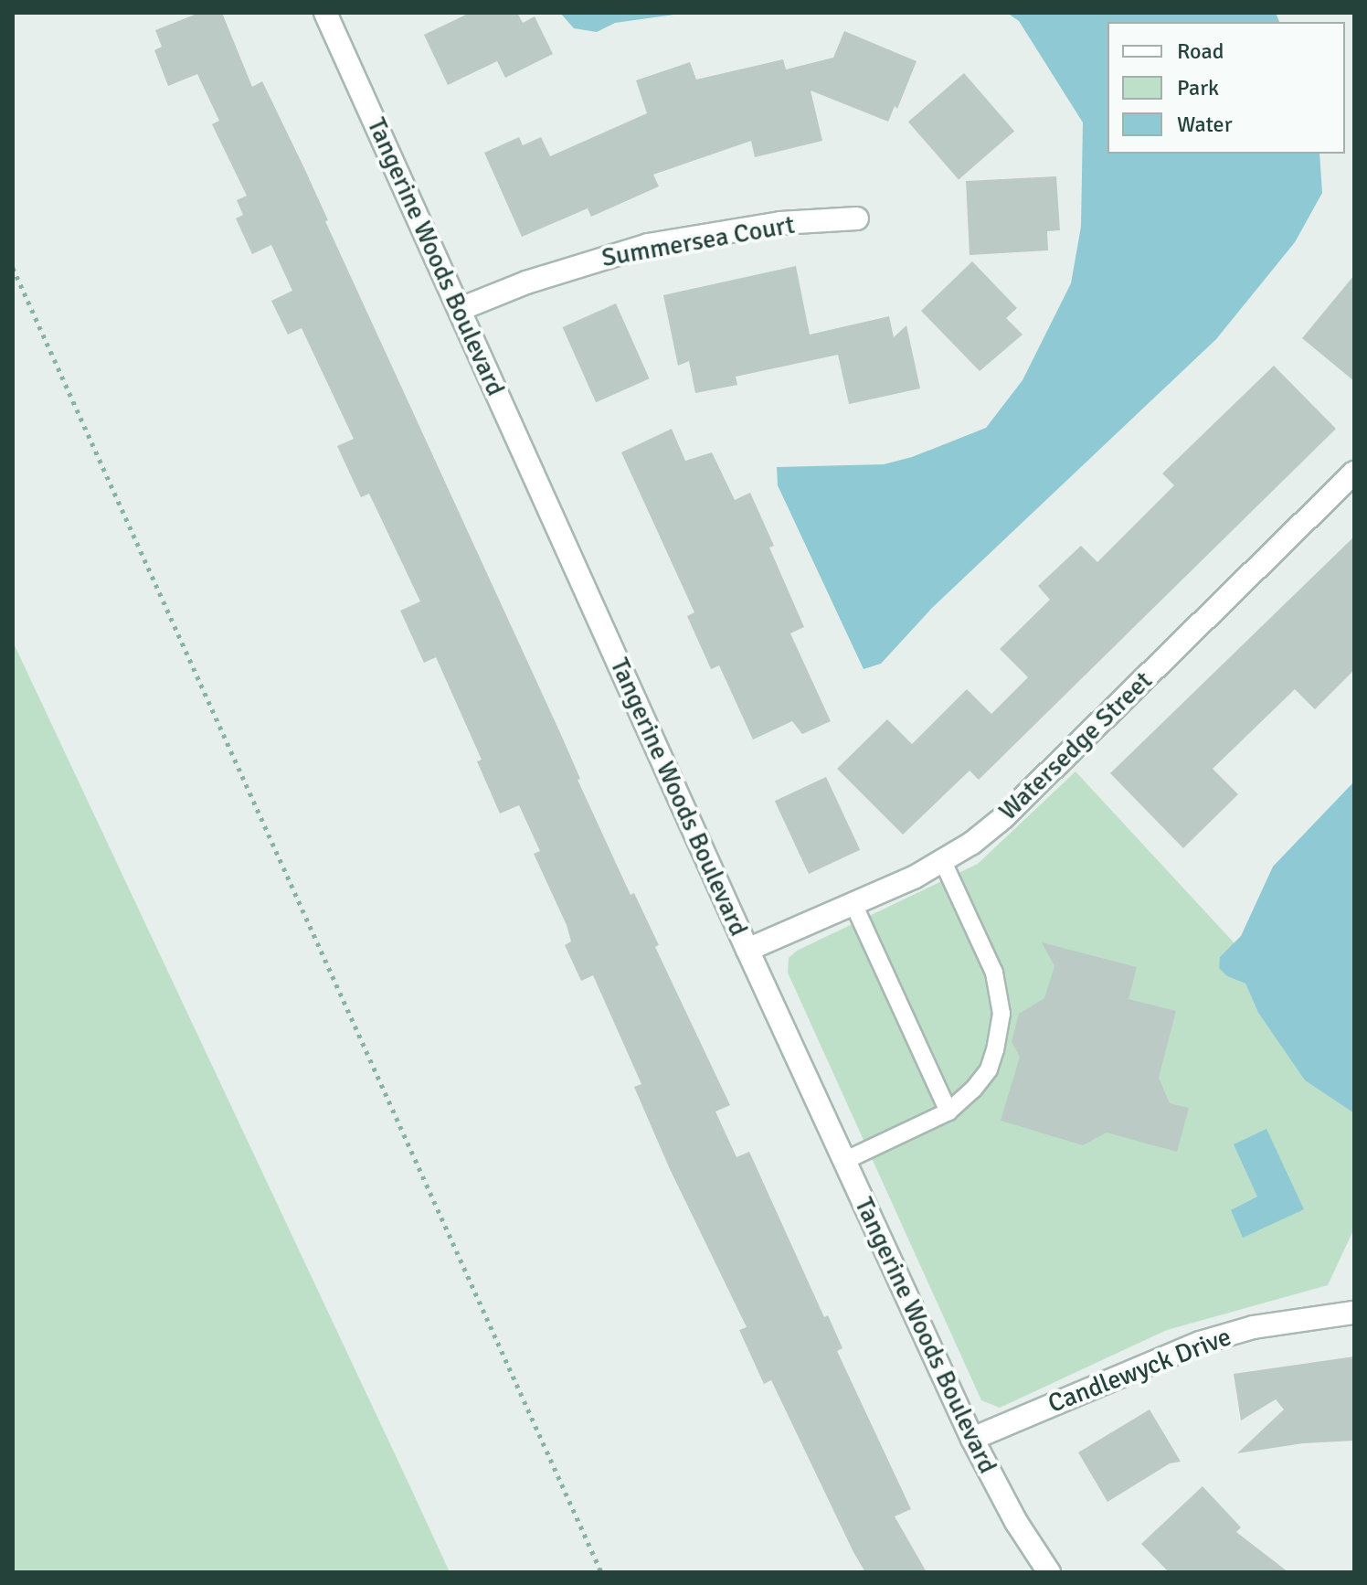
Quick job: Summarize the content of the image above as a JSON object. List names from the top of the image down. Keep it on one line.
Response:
{"streets":{"street":["Summersea Court","Tangerine Woods Boulevard","Watersedge Street","Candlewyck Drive"]},"crossings":[["Summersea Court","Tangerine Woods Boulevard"],["Tangerine Woods Boulevard","Watersedge Street"],["Tangerine Woods Boulevard","Candlewyck Drive"]],"legend":["Road","Park","Water"]}
